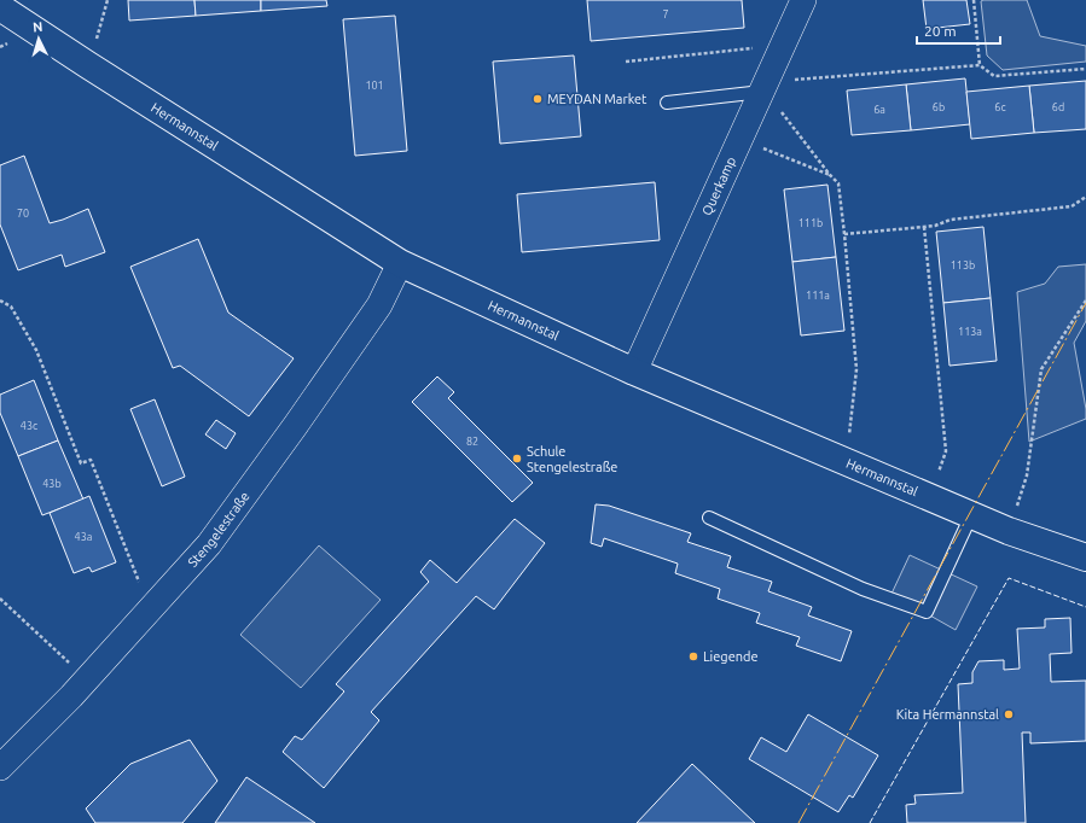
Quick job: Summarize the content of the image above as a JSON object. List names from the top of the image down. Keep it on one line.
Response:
{"streets":{"street":["Hermannstal","Querkamp","Stengelestraße"]},"crossings":[["Hermannstal","Querkamp"],["Hermannstal","Stengelestraße"]],"places":["MEYDAN Market","Schule Stengelestraße","Liegende","Kita Hermannstal"],"house_numbers":["7","101","6b","6c","6d","6a","70","111b","113b","111a","113a","43c","82","43b","43a"],"scale_bar":"20 m","north":"top"}
